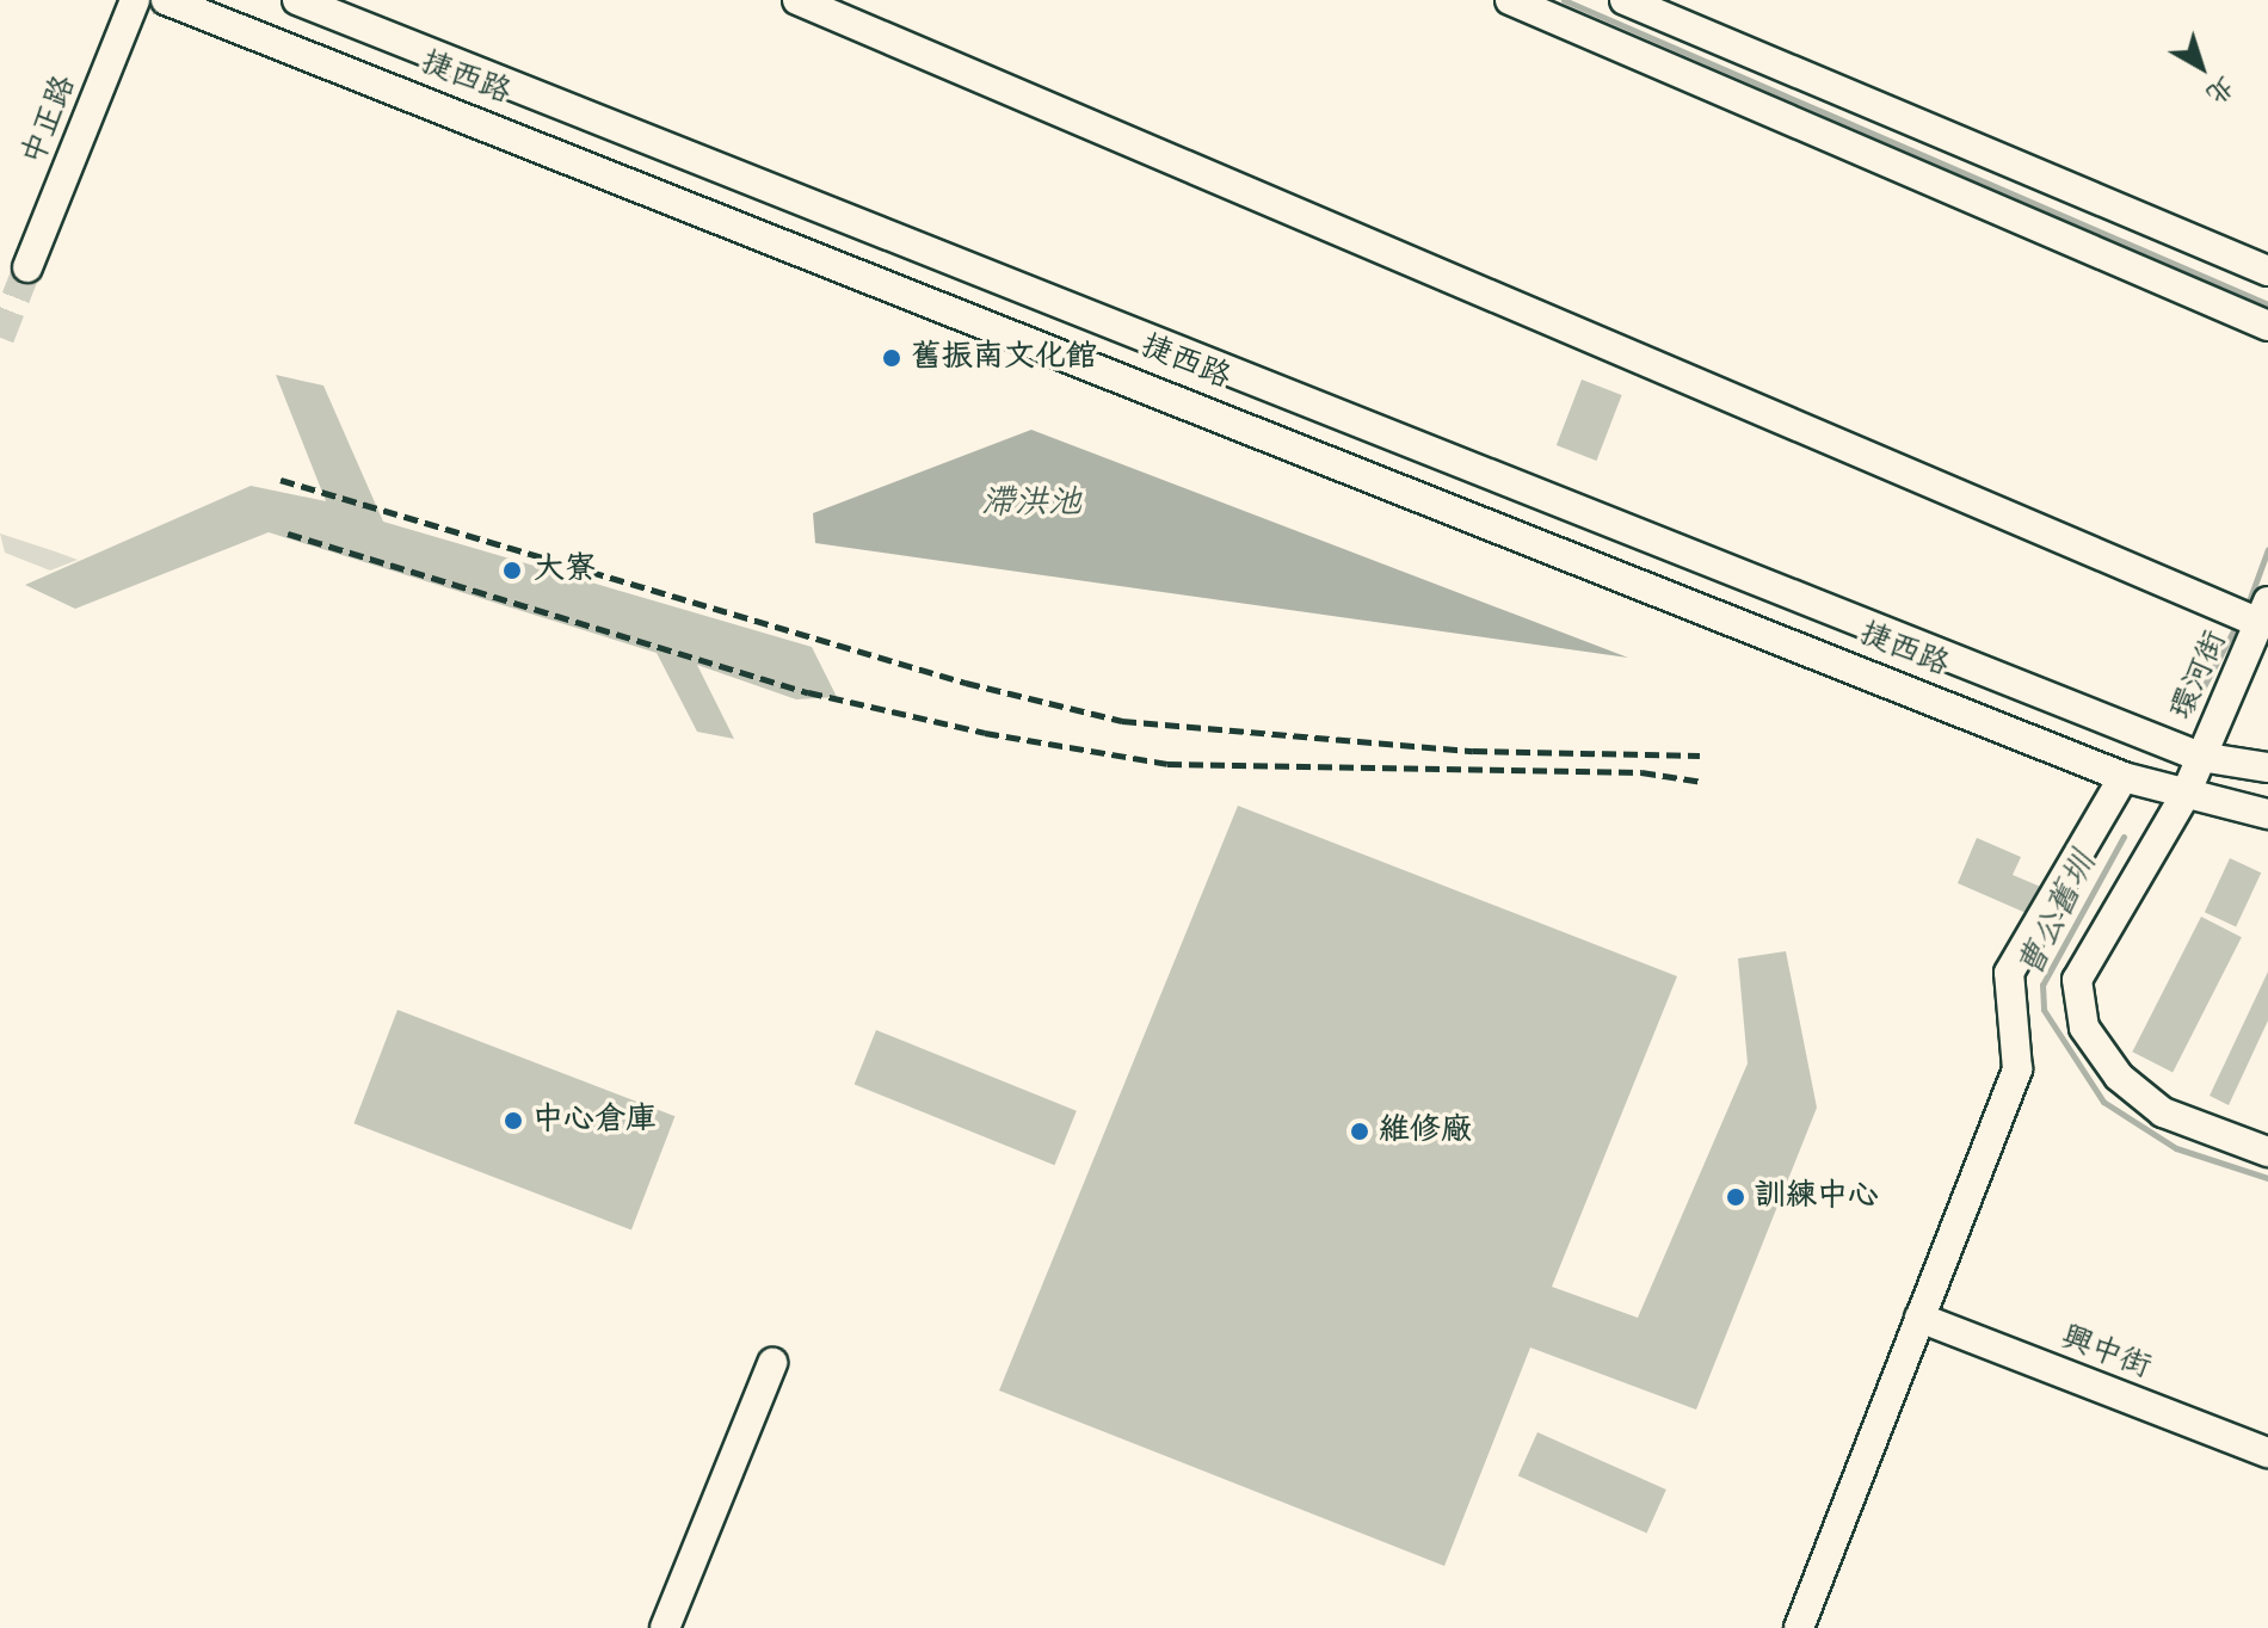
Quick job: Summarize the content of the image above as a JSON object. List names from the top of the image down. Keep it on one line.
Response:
{"streets":{"street":["捷西路","中正路","環河街","興中街"]},"crossings":[["捷西路","環河街"]],"water":["滯洪池","曹公舊圳"],"places":["舊振南文化館","大寮","中心倉庫","維修廠","訓練中心"],"north":"bottom right"}
